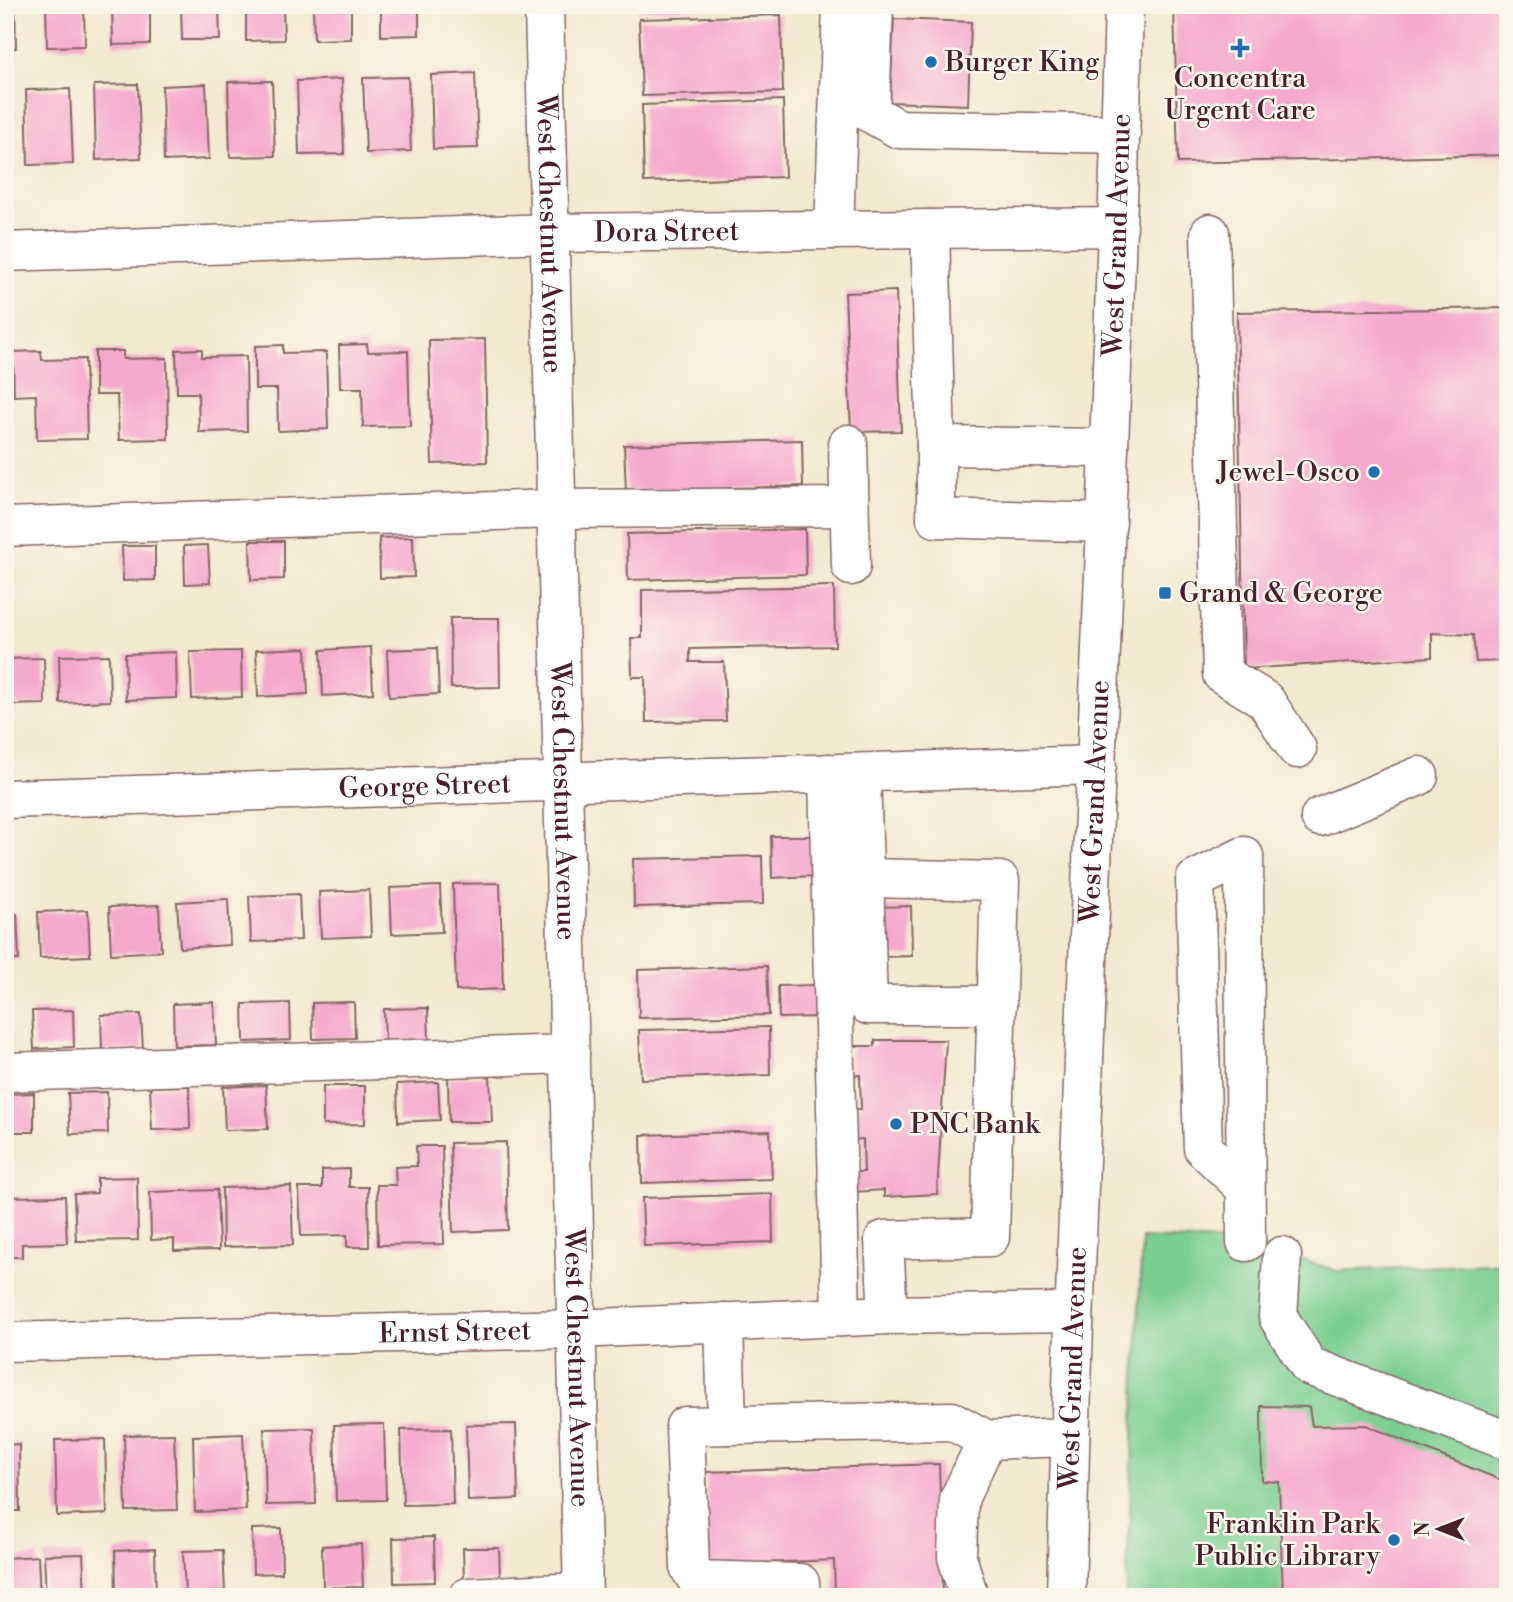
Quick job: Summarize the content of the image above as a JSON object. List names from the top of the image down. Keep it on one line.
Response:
{"streets":{"street":["Dora Street","West Chestnut Avenue","West Grand Avenue","George Street","Ernst Street"]},"crossings":[["Dora Street","West Chestnut Avenue"],["Dora Street","West Grand Avenue"],["West Chestnut Avenue","George Street"],["West Chestnut Avenue","Ernst Street"],["West Grand Avenue","George Street"],["West Grand Avenue","Ernst Street"]],"places":{"health":["Concentra Urgent Care"],"other":["Burger King","Jewel-Osco","PNC Bank","Franklin Park Public Library"],"transit":["Grand & George"]},"north":"left"}
